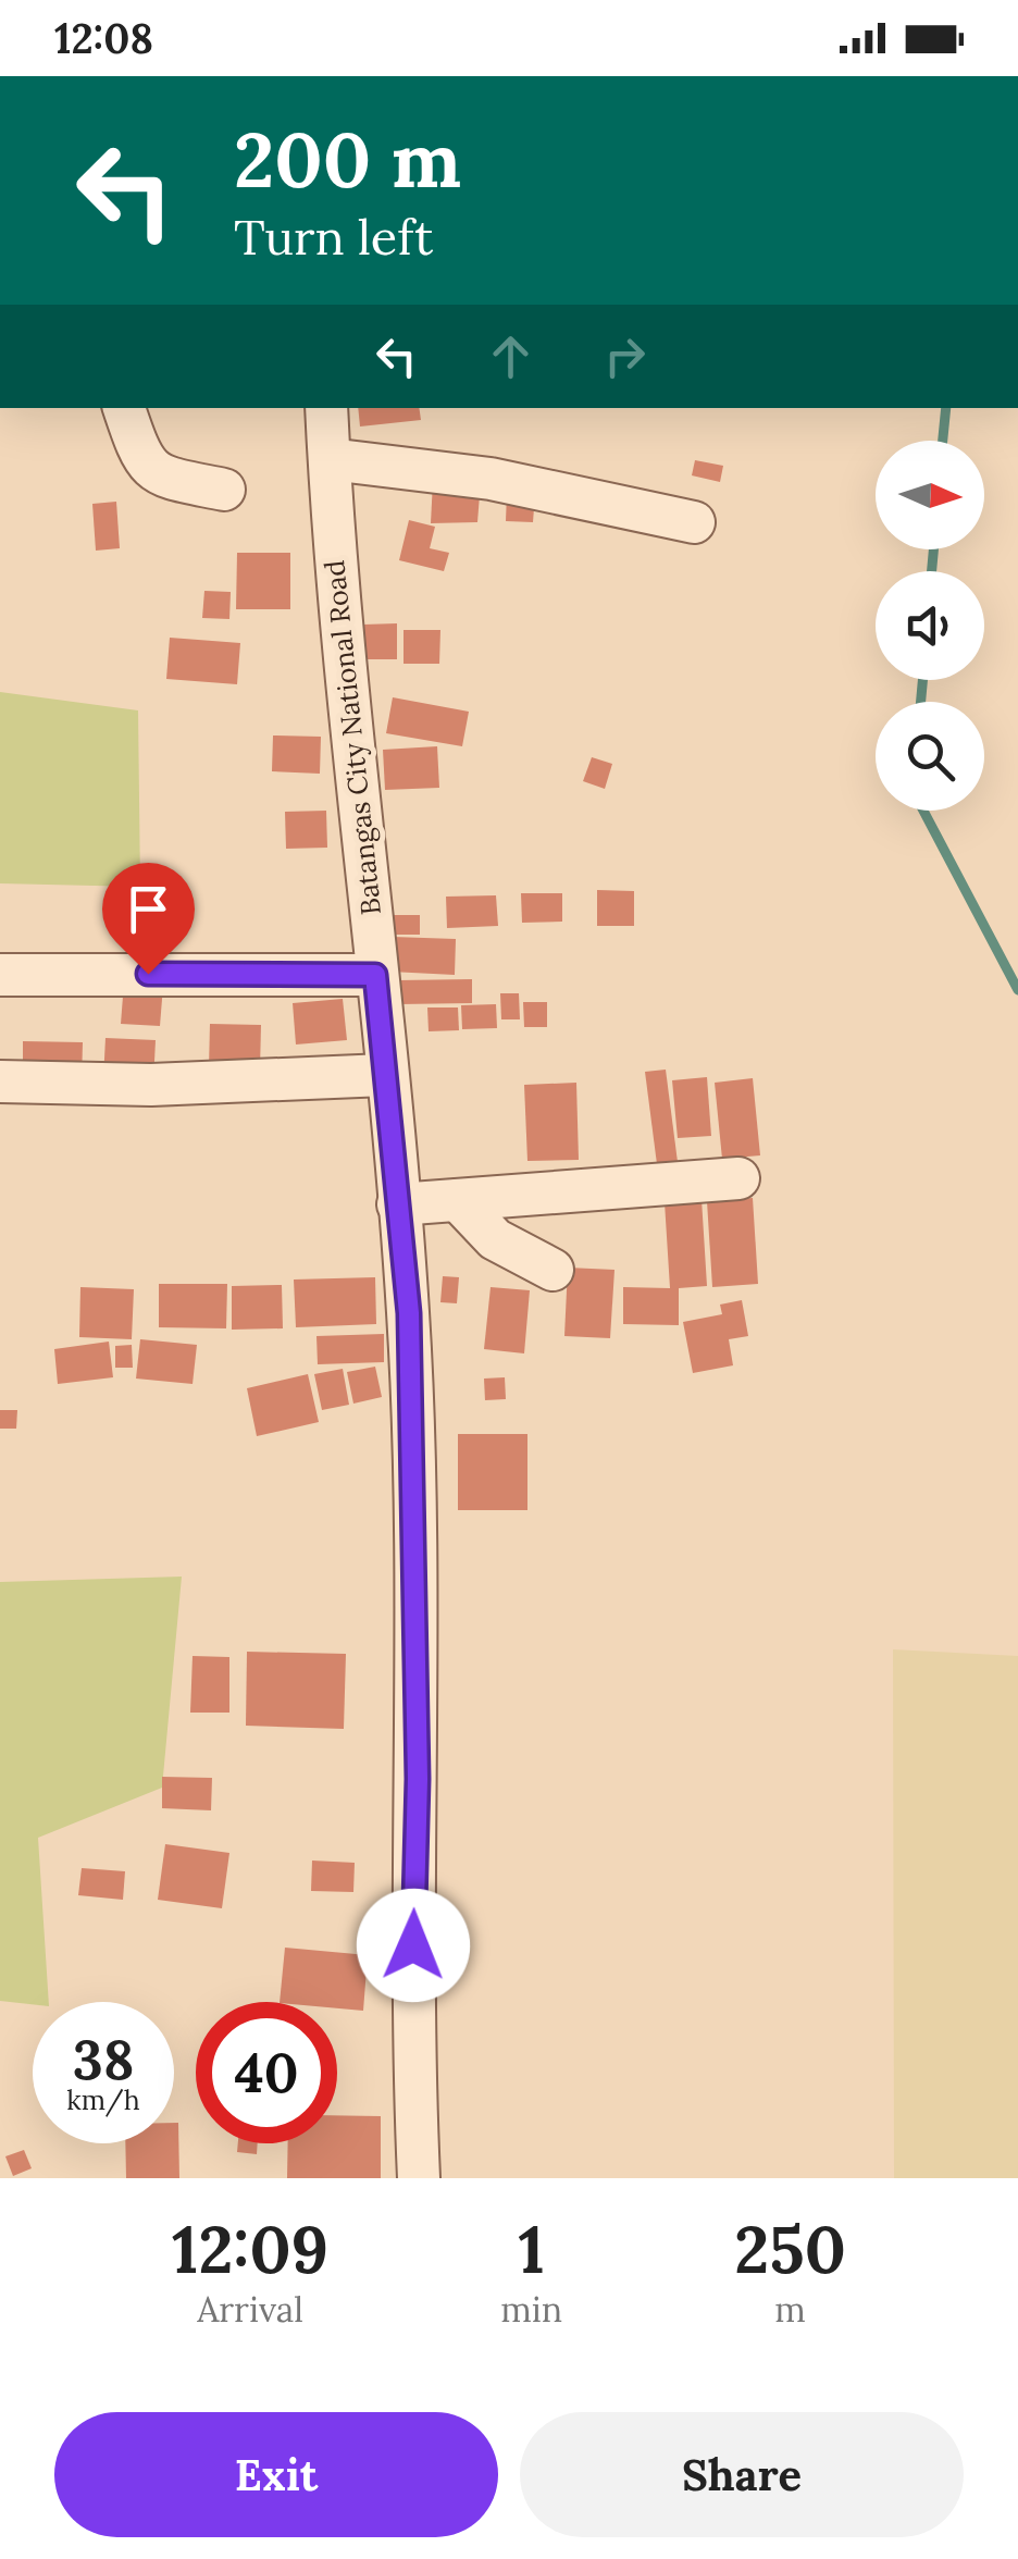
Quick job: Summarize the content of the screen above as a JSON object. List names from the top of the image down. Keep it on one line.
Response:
{"streets":{"street":["Batangas City National Road"]},"north":"right","page":{"status":"12:08","turn":["200 m","Turn left"],"speed":"38 km/h","limit":"40","eta":["12:09","Arrival","1","min","250","m"],"buttons":["Exit","Share"]}}
